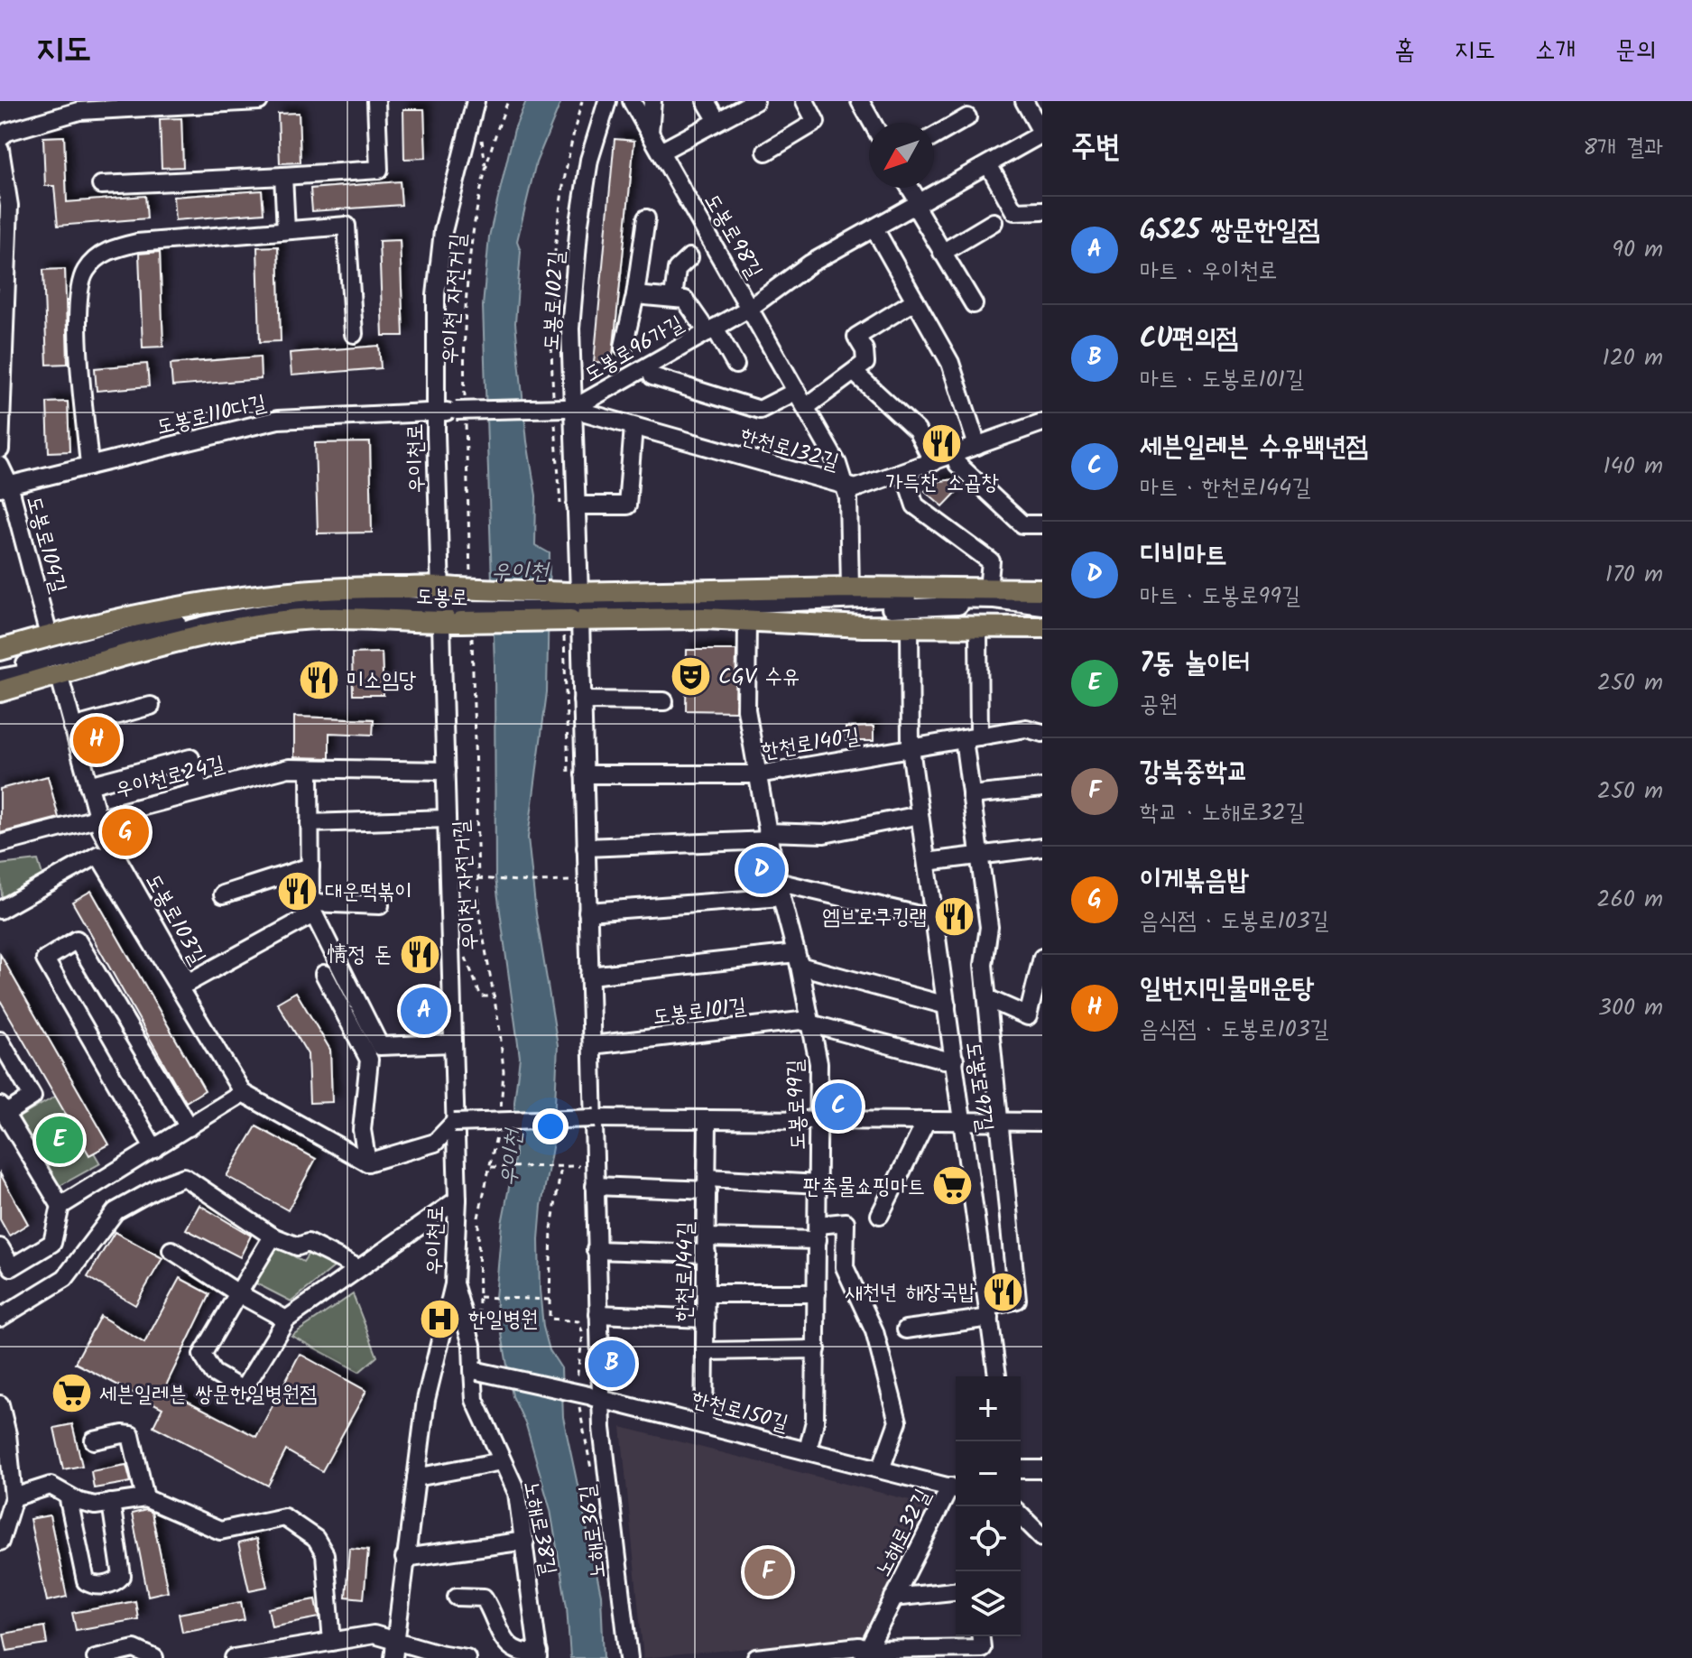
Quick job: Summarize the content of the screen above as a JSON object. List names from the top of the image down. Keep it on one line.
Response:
{"streets":{"main road":["도봉로"],"street":["도봉로98길","도봉로102길","도봉로96가길","도봉로110다길","한천로132길","우이천로","도봉로104길","한천로140길","우이천로24길","도봉로103길","도봉로101길","도봉로97길","도봉로99길","한천로144길","한천로150길","노해로38길","노해로36길","노해로32길"],"path":["우이천 자전거길"]},"crossings":[["도봉로98길","도봉로96가길"],["도봉로98길","한천로132길"],["도봉로98길","도봉로"],["우이천 자전거길","도봉로110다길"],["우이천 자전거길","우이천로"],["우이천 자전거길","도봉로"],["도봉로102길","도봉로96가길"],["도봉로102길","도봉로110다길"],["도봉로102길","한천로132길"],["도봉로102길","도봉로"],["도봉로96가길","도봉로110다길"],["도봉로96가길","한천로132길"],["도봉로110다길","한천로132길"],["도봉로110다길","우이천로"],["도봉로110다길","도봉로104길"],["우이천로","도봉로"],["우이천로","우이천로24길"],["도봉로104길","도봉로"],["도봉로","도봉로103길"],["도봉로","도봉로97길"],["도봉로","도봉로99길"],["한천로140길","도봉로97길"],["한천로140길","도봉로99길"],["우이천로24길","도봉로103길"],["도봉로101길","도봉로99길"],["도봉로99길","한천로144길"],["도봉로99길","한천로150길"],["한천로144길","한천로150길"],["한천로150길","노해로38길"],["한천로150길","노해로36길"],["한천로150길","노해로32길"]],"water":["우이천"],"places":{"restaurant":["가득찬 소곱창","미소임당","대운떡볶이","엠브로쿠킹랩","情정 돈","새천년 해장국밥"],"theatre":["CGV 수유"],"supermarket":["판촉물쇼핑마트","세븐일레븐 쌍문한일병원점"],"hospital":["한일병원"]},"north":"bottom left","page":{"header":"지도","nav":["홈","지도","소개","문의"],"heading":["주변","8개 결과"],"list":[{"mark":"A","name":"GS25 쌍문한일점","note":"마트 · 우이천로","value":"90 m"},{"mark":"B","name":"CU편의점","note":"마트 · 도봉로101길","value":"120 m"},{"mark":"C","name":"세븐일레븐 수유백년점","note":"마트 · 한천로144길","value":"140 m"},{"mark":"D","name":"디비마트","note":"마트 · 도봉로99길","value":"170 m"},{"mark":"E","name":"7동 놀이터","note":"공원","value":"250 m"},{"mark":"F","name":"강북중학교","note":"학교 · 노해로32길","value":"250 m"},{"mark":"G","name":"이게볶음밥","note":"음식점 · 도봉로103길","value":"260 m"},{"mark":"H","name":"일번지민물매운탕","note":"음식점 · 도봉로103길","value":"300 m"}],"pins":["H","G","D","A","C","E","B","F"],"map_buttons":["+","−"]}}
